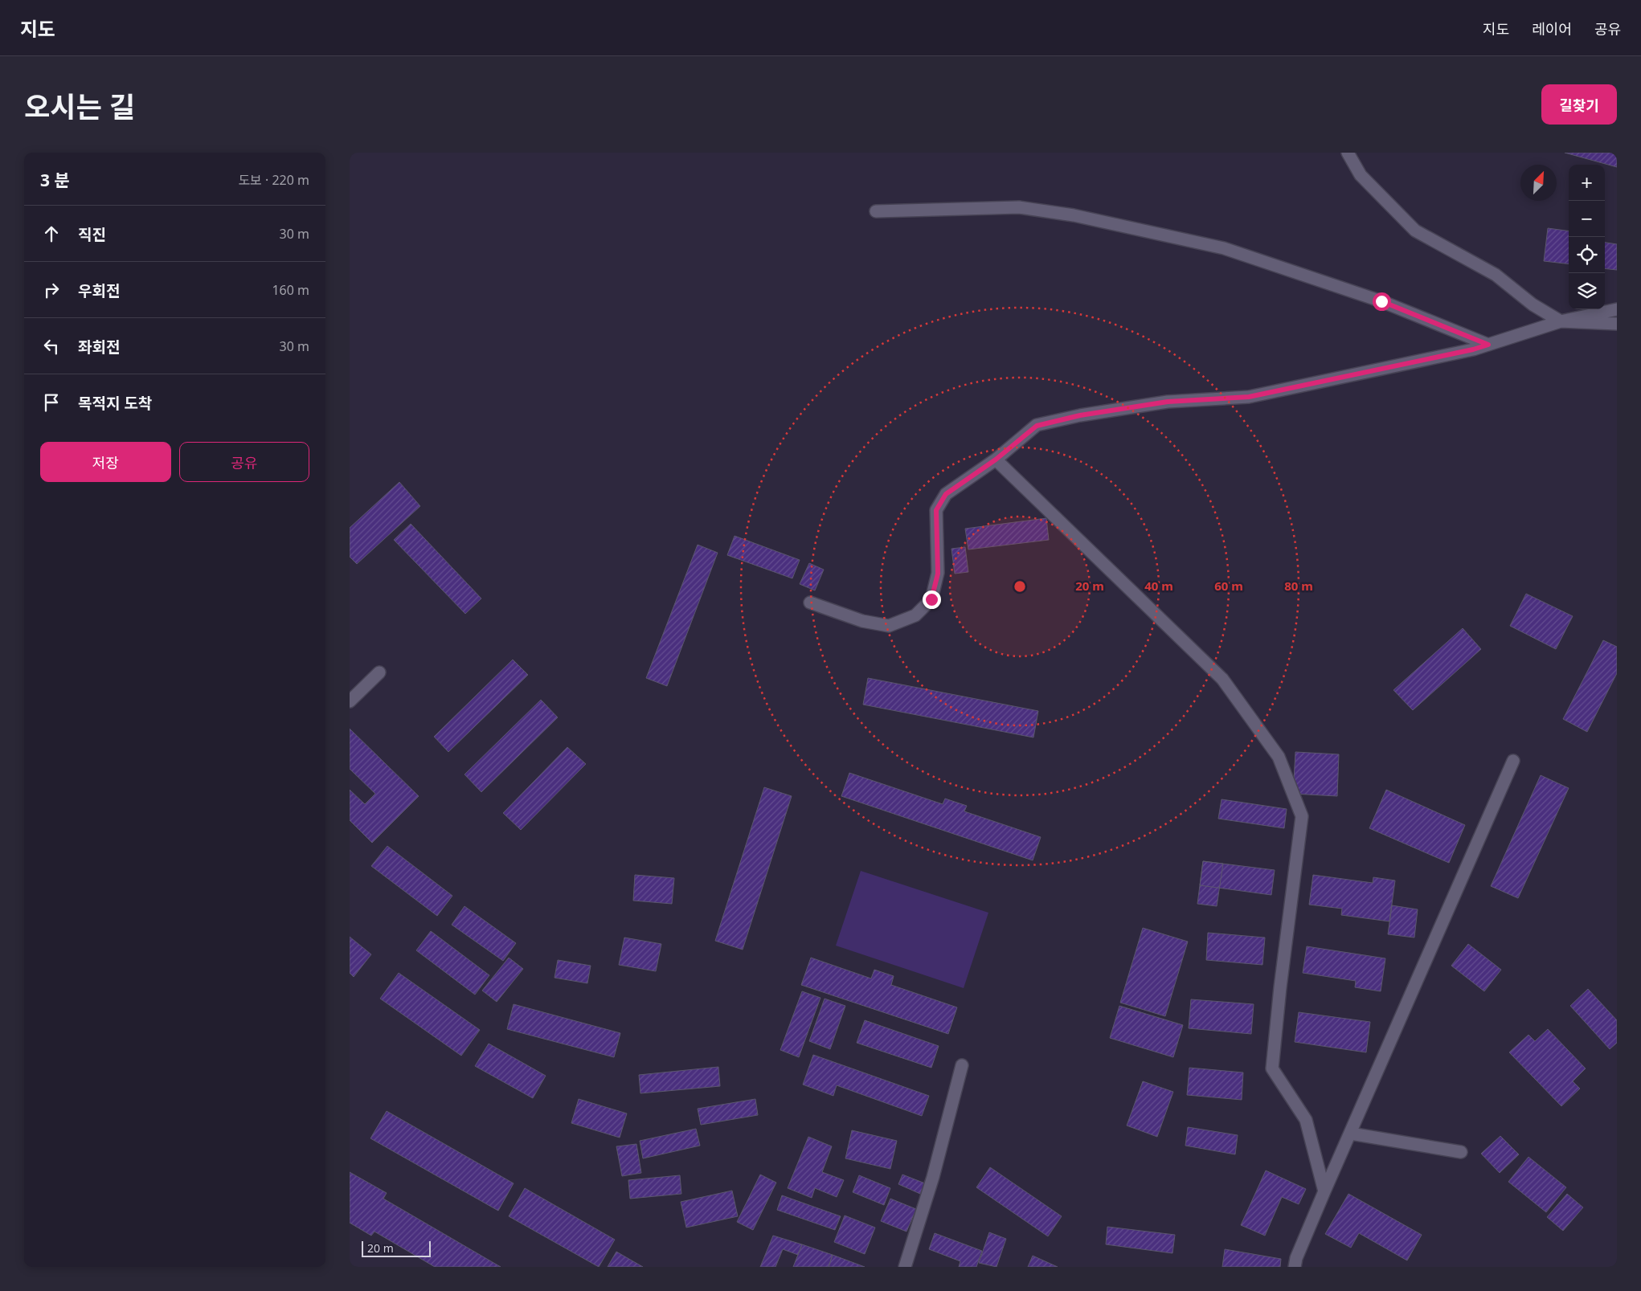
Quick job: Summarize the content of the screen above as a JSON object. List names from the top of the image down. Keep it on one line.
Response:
{"scale_bar":"20 m","north":"top right","page":{"header":"지도","nav":["지도","레이어","공유"],"title":"오시는 길","buttons":["길찾기",["저장","공유"]],"heading":["3 분","도보 · 220 m"],"map_buttons":["+","−"],"list":[["직진","30 m"],["우회전","160 m"],["좌회전","30 m"],"목적지 도착"],"scale":"20 m"},"rings":["20 m","40 m","60 m","80 m"]}
